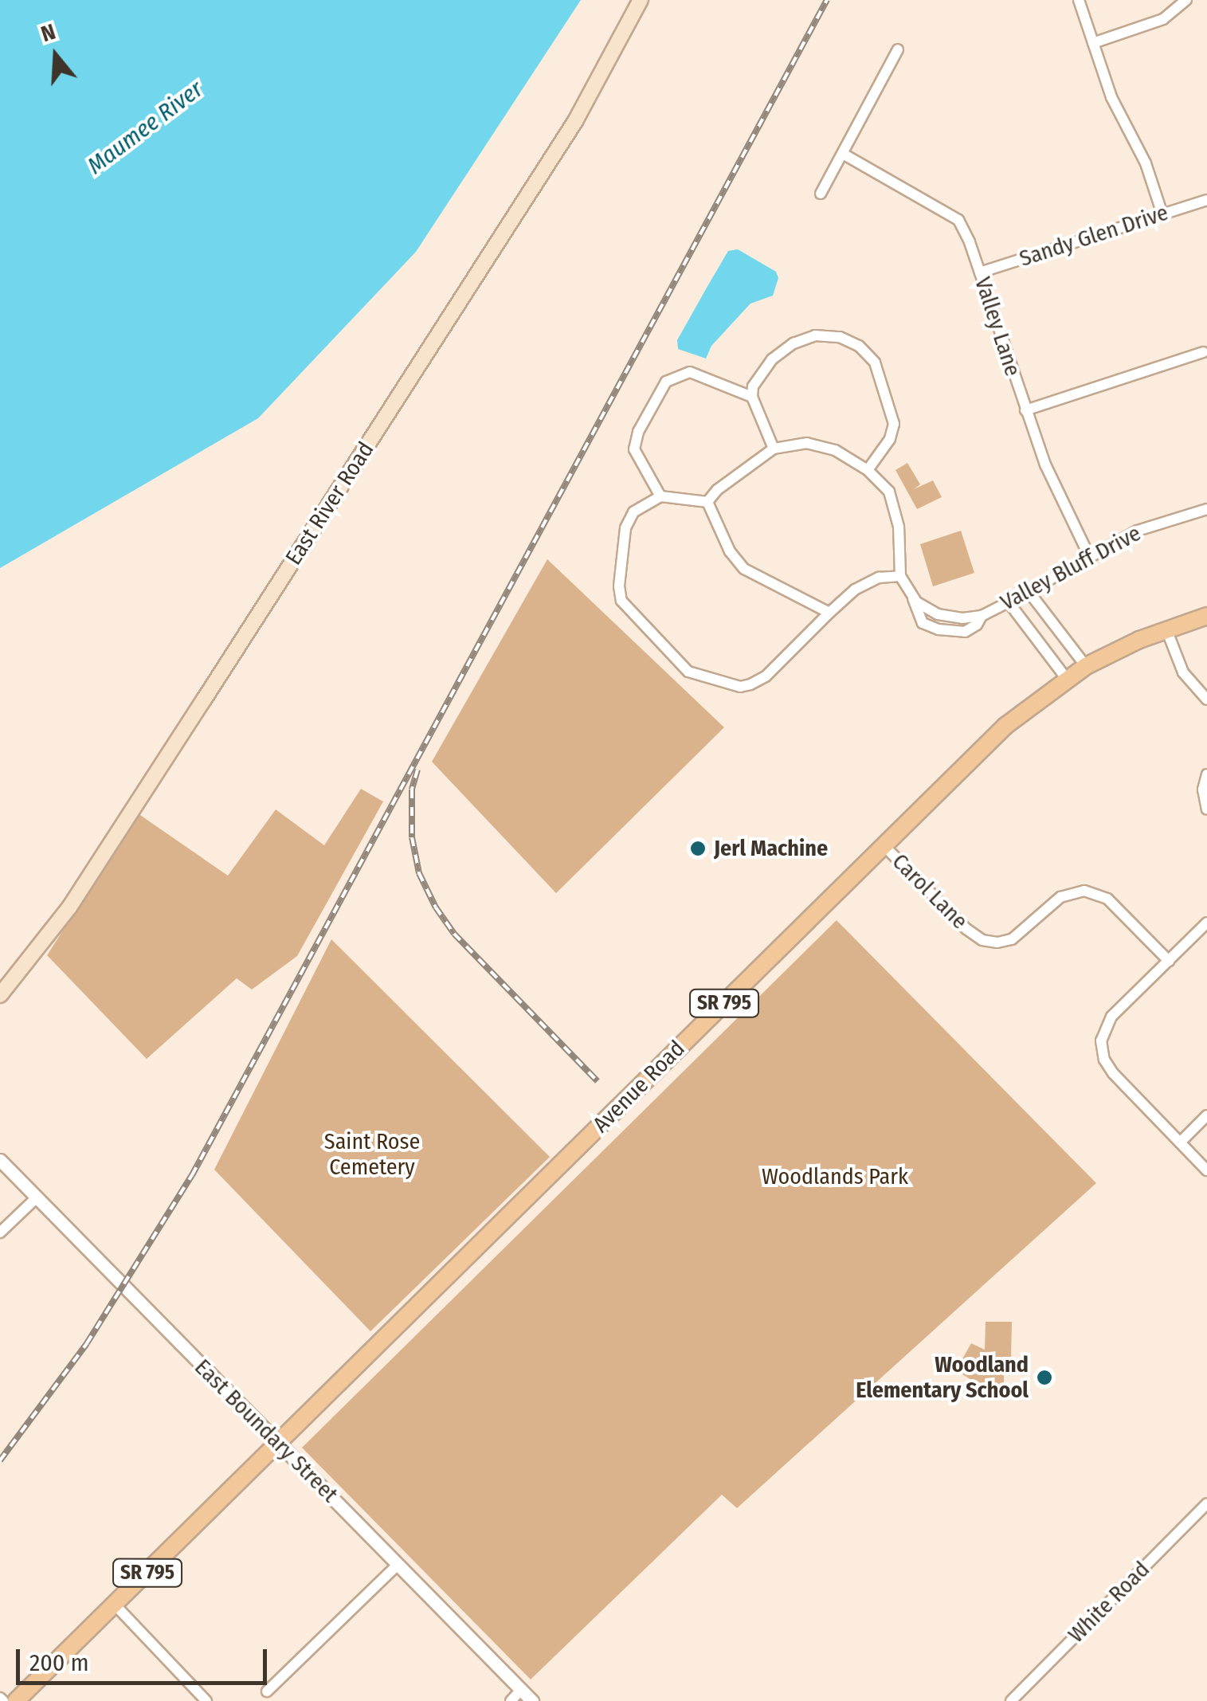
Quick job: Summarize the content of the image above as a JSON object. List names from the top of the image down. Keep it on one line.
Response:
{"streets":{"main road":["East River Road","SR 795","Avenue Road"],"street":["Sandy Glen Drive","Valley Lane","Valley Bluff Drive","Carol Lane","East Boundary Street","White Road"]},"crossings":[["Sandy Glen Drive","Valley Lane"],["Valley Lane","Valley Bluff Drive"],["Carol Lane","Avenue Road"],["SR 795","Avenue Road"],["SR 795","East Boundary Street"],["Avenue Road","East Boundary Street"]],"water":["Maumee River"],"parks":["Saint Rose Cemetery","Woodlands Park"],"places":["Jerl Machine","Woodland Elementary School"],"scale_bar":"200 m","north":"top"}
